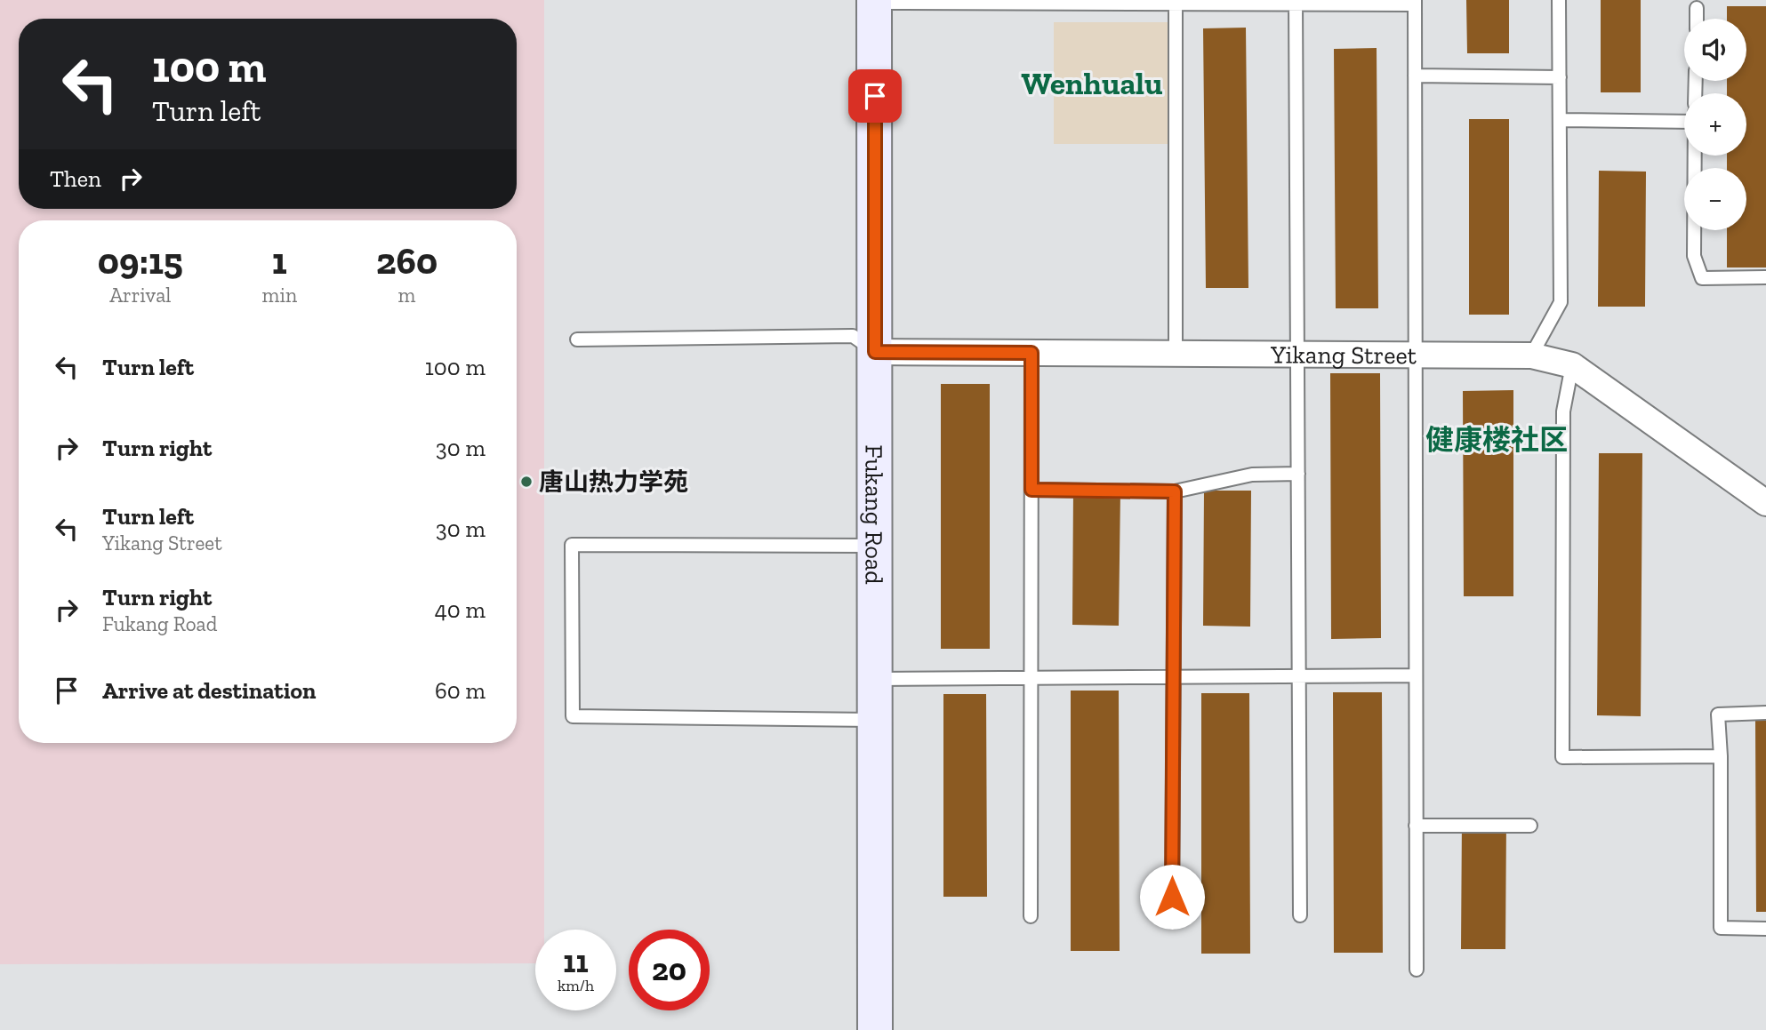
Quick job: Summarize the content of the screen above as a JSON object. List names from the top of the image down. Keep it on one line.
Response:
{"streets":{"street":["Yikang Street","Fukang Road"]},"crossings":[["Yikang Street","Fukang Road"]],"districts":["Wenhualu","健康楼社区"],"places":["唐山热力学苑"],"page":{"map_buttons":["+","−"],"turn":["100 m","Turn left"],"then":"Then","eta":["09:15","Arrival","1","min","260","m"],"list":[{"name":"Turn left","value":"100 m"},{"name":"Turn right","value":"30 m"},{"name":"Turn left","note":"Yikang Street","value":"30 m"},{"name":"Turn right","note":"Fukang Road","value":"40 m"},{"name":"Arrive at destination","value":"60 m"}],"speed":"11 km/h","limit":"20"}}
